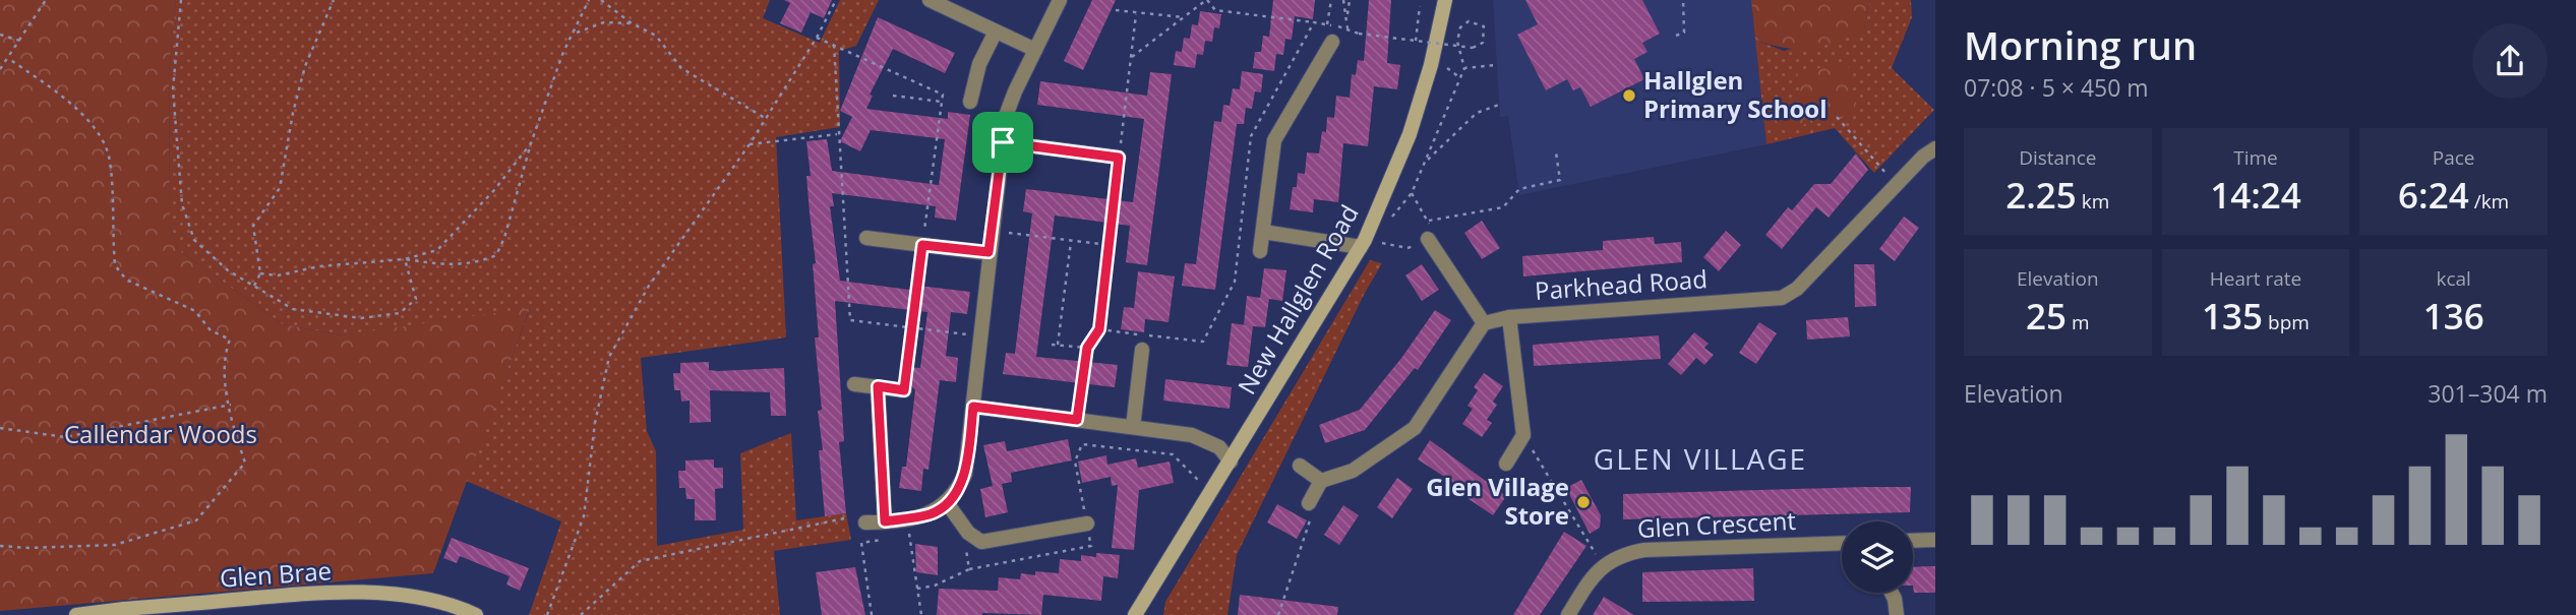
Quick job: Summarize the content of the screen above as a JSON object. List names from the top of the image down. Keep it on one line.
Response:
{"streets":{"street":["Parkhead Road","New Hallglen Road","Glen Crescent","Glen Brae"]},"districts":["GLEN VILLAGE"],"parks":["Callendar Woods"],"places":["Hallglen Primary School","Glen Village Store"],"page":{"heading":["Morning run","07:08 · 5 × 450 m"],"stats":[["Distance","2.25 km"],["Time","14:24"],["Pace","6:24 /km"],["Elevation","25 m"],["Heart rate","135 bpm"],["kcal","136"]],"chart":["Elevation","301–304 m"]}}
